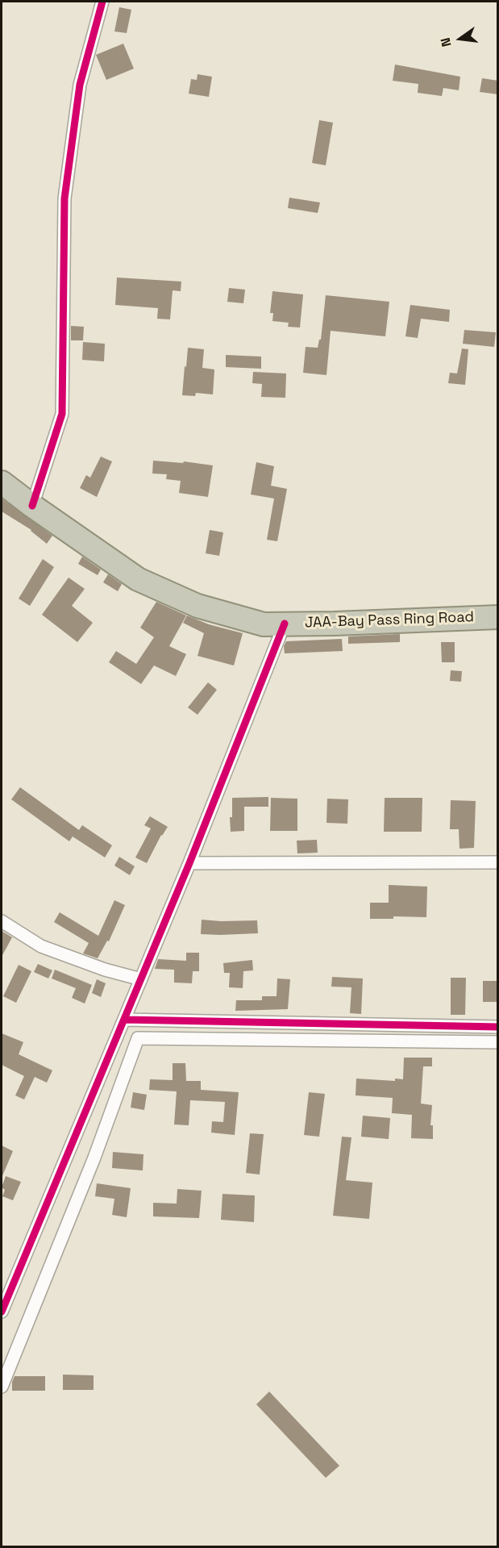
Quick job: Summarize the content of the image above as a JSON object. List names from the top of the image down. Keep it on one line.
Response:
{"streets":{"highway":["JAA-Bay Pass Ring Road"]},"north":"left"}
